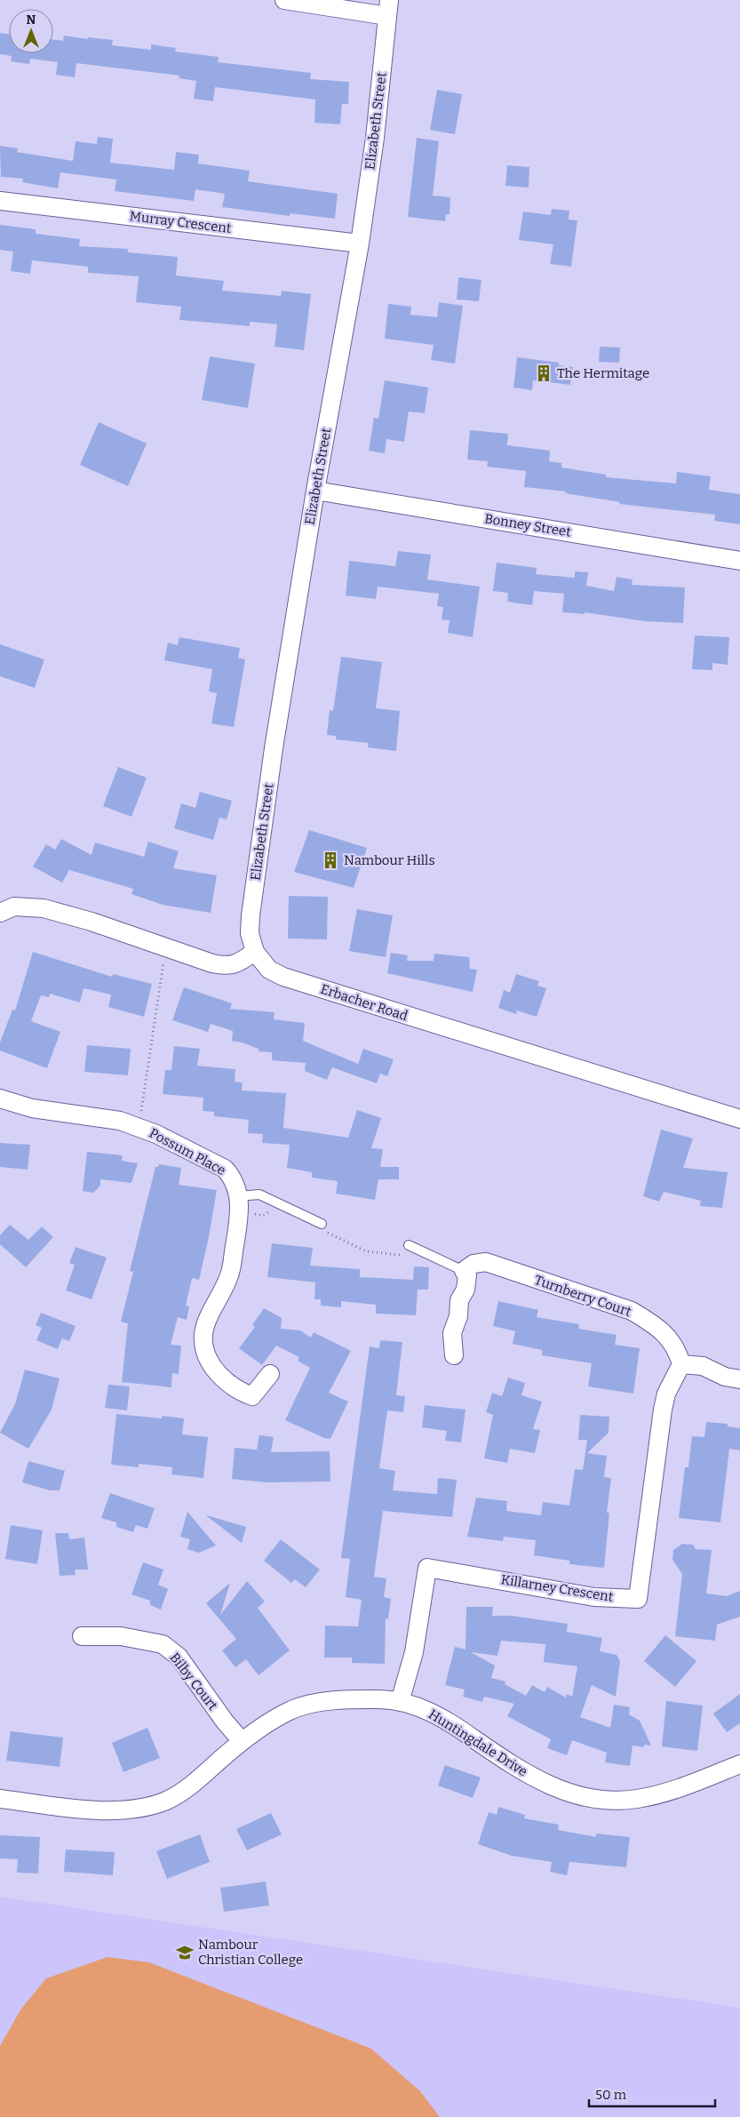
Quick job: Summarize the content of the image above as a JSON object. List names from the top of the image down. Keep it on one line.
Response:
{"streets":{"street":["Elizabeth Street","Murray Crescent","Bonney Street","Erbacher Road","Possum Place","Turnberry Court","Killarney Crescent","Bilby Court","Huntingdale Drive"]},"crossings":[["Elizabeth Street","Murray Crescent"],["Elizabeth Street","Bonney Street"],["Elizabeth Street","Erbacher Road"],["Turnberry Court","Killarney Crescent"],["Killarney Crescent","Huntingdale Drive"],["Bilby Court","Huntingdale Drive"]],"places":{"building":["The Hermitage","Nambour Hills"],"school or university":["Nambour Christian College"]},"scale_bar":"50 m","north":"top"}
